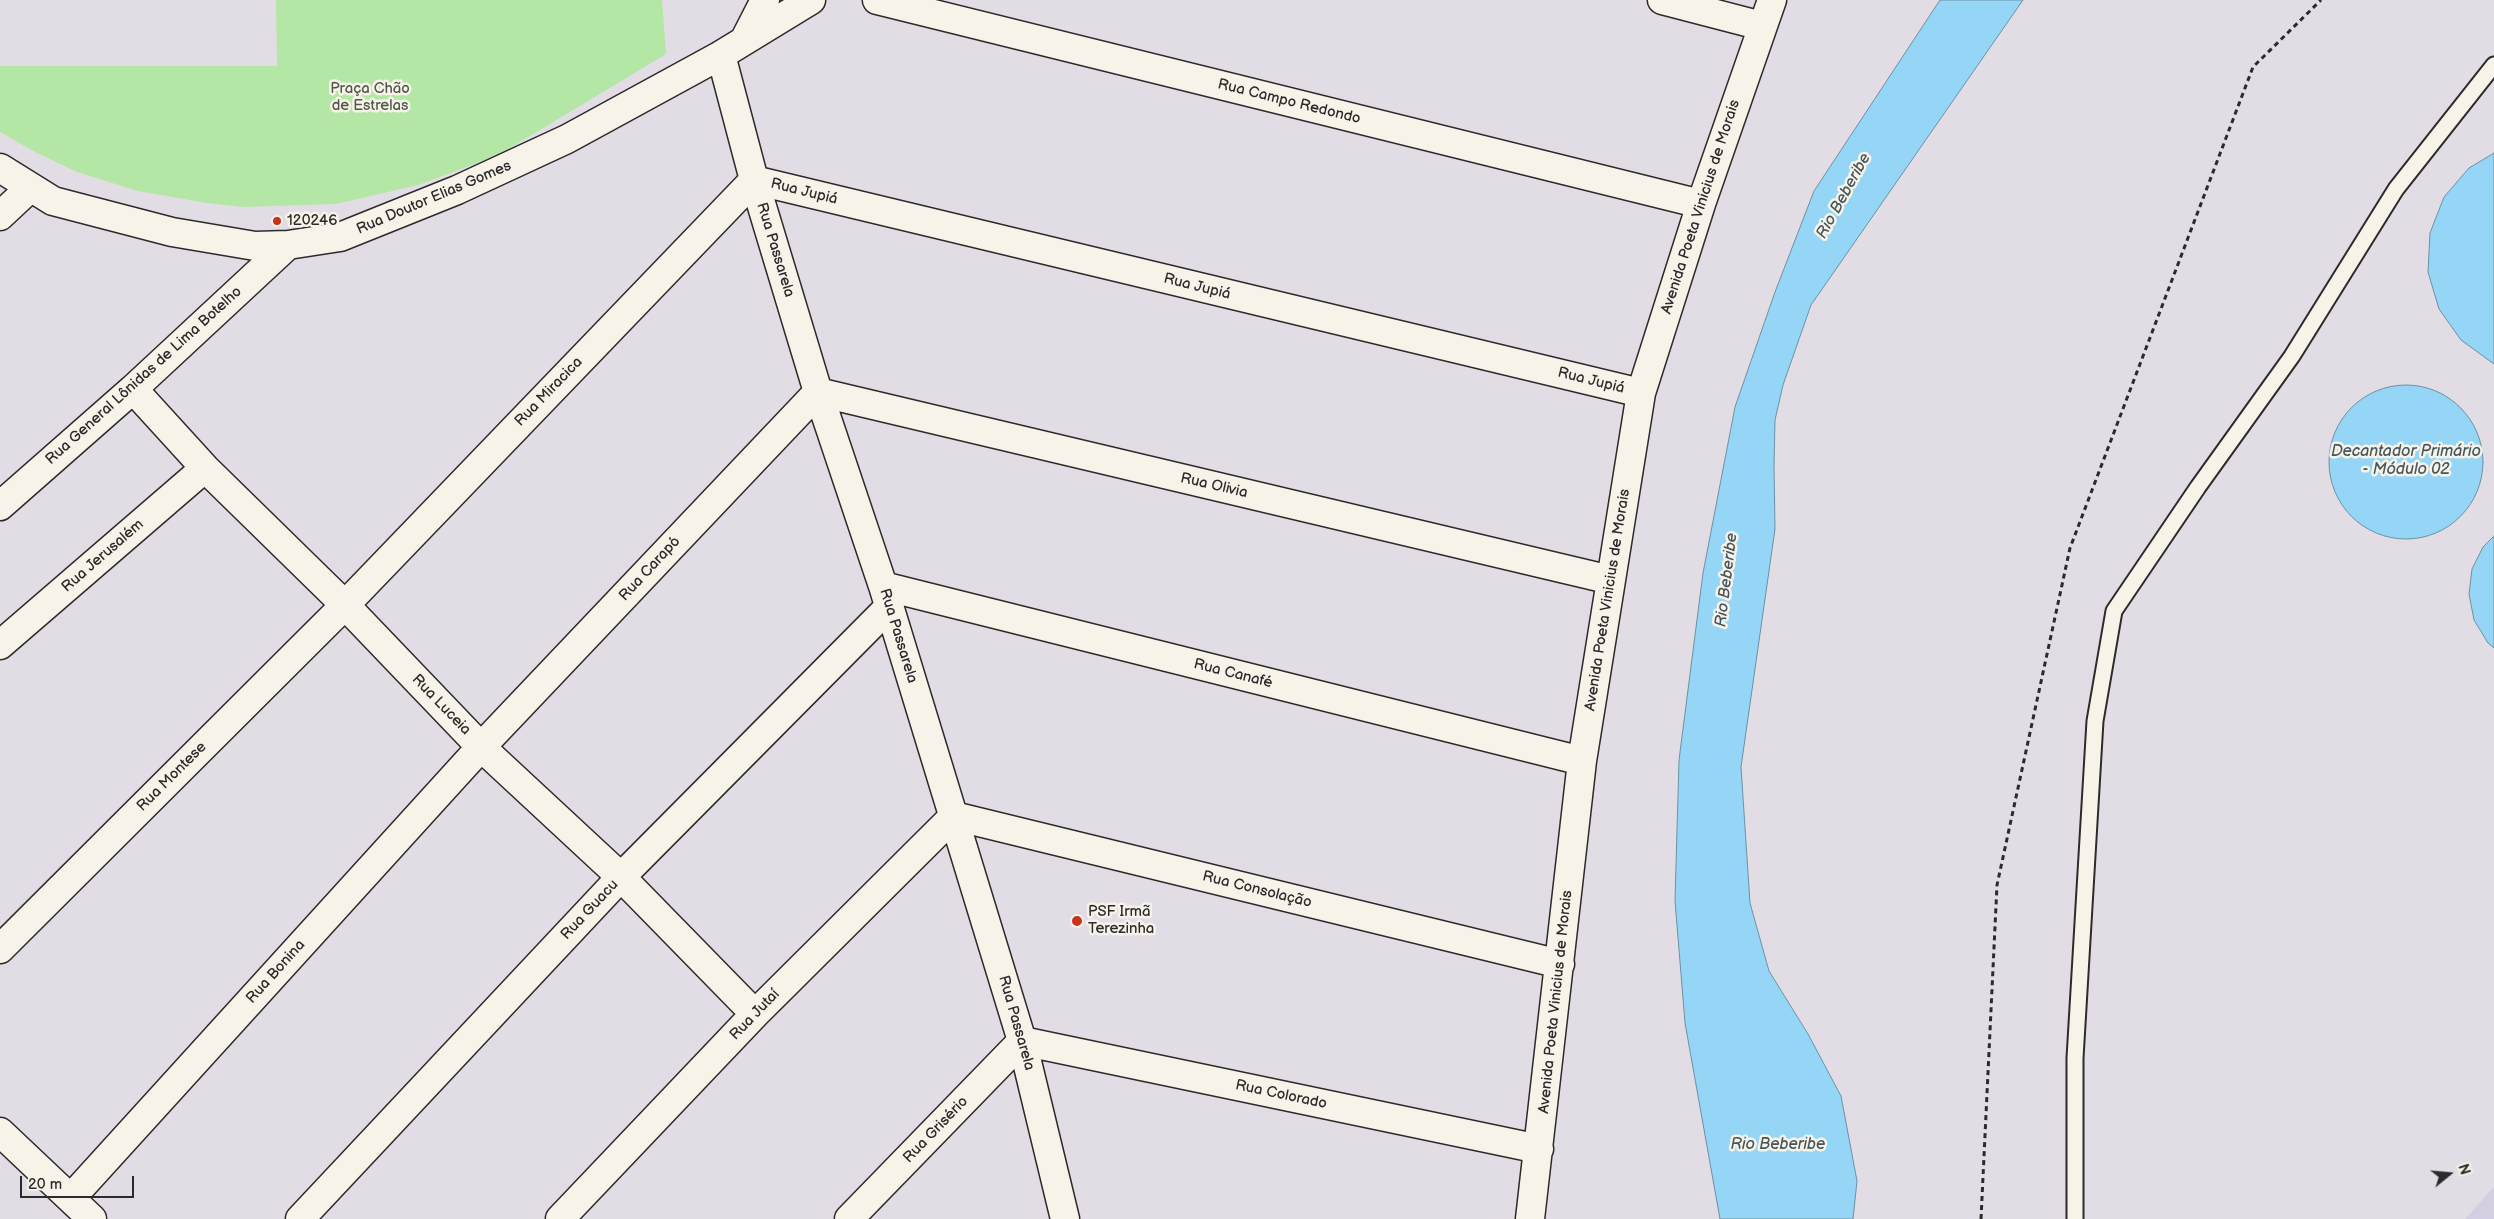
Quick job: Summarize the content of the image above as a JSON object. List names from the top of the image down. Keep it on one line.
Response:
{"streets":{"street":["Rua Campo Redondo","Rua Jupiá","Rua Doutor Elias Gomes","Avenida Poeta Vinicius de Morais","Rua Passarela","Rua General Lônidas de Lima Botelho","Rua Miracica","Rua Olivia","Rua Jerusalém","Rua Carapó","Rua Canafé","Rua Luceia","Rua Montese","Rua Consolação","Rua Guacu","Rua Bonina","Rua Jutaí","Rua Colorado","Rua Grisério"]},"crossings":[["Rua Campo Redondo","Avenida Poeta Vinicius de Morais"],["Rua Jupiá","Avenida Poeta Vinicius de Morais"],["Rua Jupiá","Rua Passarela"],["Rua Jupiá","Rua Miracica"],["Rua Doutor Elias Gomes","Rua Passarela"],["Rua Doutor Elias Gomes","Rua General Lônidas de Lima Botelho"],["Avenida Poeta Vinicius de Morais","Rua Olivia"],["Avenida Poeta Vinicius de Morais","Rua Canafé"],["Avenida Poeta Vinicius de Morais","Rua Consolação"],["Avenida Poeta Vinicius de Morais","Rua Colorado"],["Rua Passarela","Rua Miracica"],["Rua Passarela","Rua Olivia"],["Rua Passarela","Rua Carapó"],["Rua Passarela","Rua Canafé"],["Rua Passarela","Rua Consolação"],["Rua Passarela","Rua Guacu"],["Rua Passarela","Rua Jutaí"],["Rua Passarela","Rua Colorado"],["Rua Passarela","Rua Grisério"],["Rua General Lônidas de Lima Botelho","Rua Luceia"],["Rua Miracica","Rua Luceia"],["Rua Miracica","Rua Montese"],["Rua Olivia","Rua Carapó"],["Rua Jerusalém","Rua Luceia"],["Rua Carapó","Rua Luceia"],["Rua Carapó","Rua Bonina"],["Rua Canafé","Rua Guacu"],["Rua Luceia","Rua Montese"],["Rua Luceia","Rua Guacu"],["Rua Luceia","Rua Bonina"],["Rua Luceia","Rua Jutaí"],["Rua Consolação","Rua Jutaí"],["Rua Colorado","Rua Grisério"]],"water":["Rio Beberibe","Decantador Primário - Módulo 02"],"parks":["Praça Chão de Estrelas"],"places":["120246","PSF Irmã Terezinha"],"scale_bar":"20 m","north":"right"}
